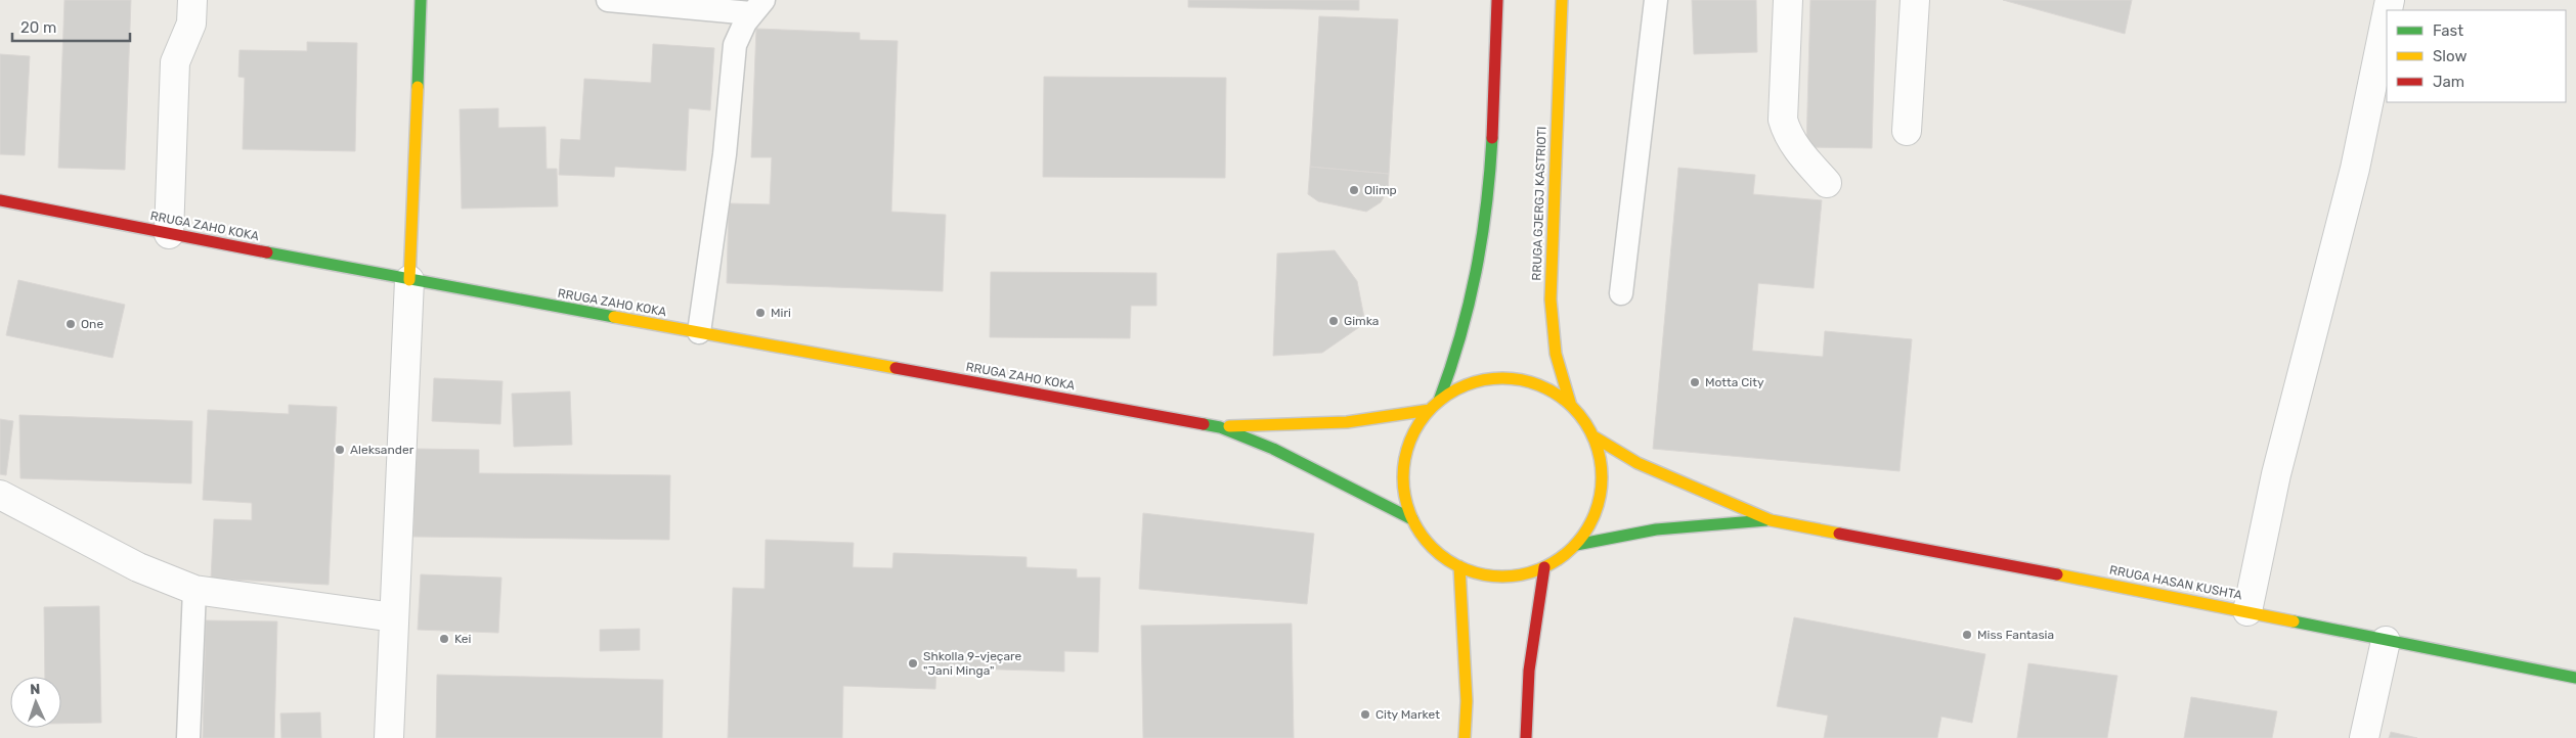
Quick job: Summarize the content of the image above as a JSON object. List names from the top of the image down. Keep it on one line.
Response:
{"streets":{"street":["RRUGA GJERGJ KASTRIOTI","RRUGA ZAHO KOKA","RRUGA HASAN KUSHTA"]},"places":["Olimp","Miri","Gimka","One","Motta City","Aleksander","Miss Fantasia","Kei","Shkolla 9-vjeçare \"Jani Minga\"","City Market"],"legend":["Fast","Slow","Jam"],"scale_bar":"20 m","north":"top"}
